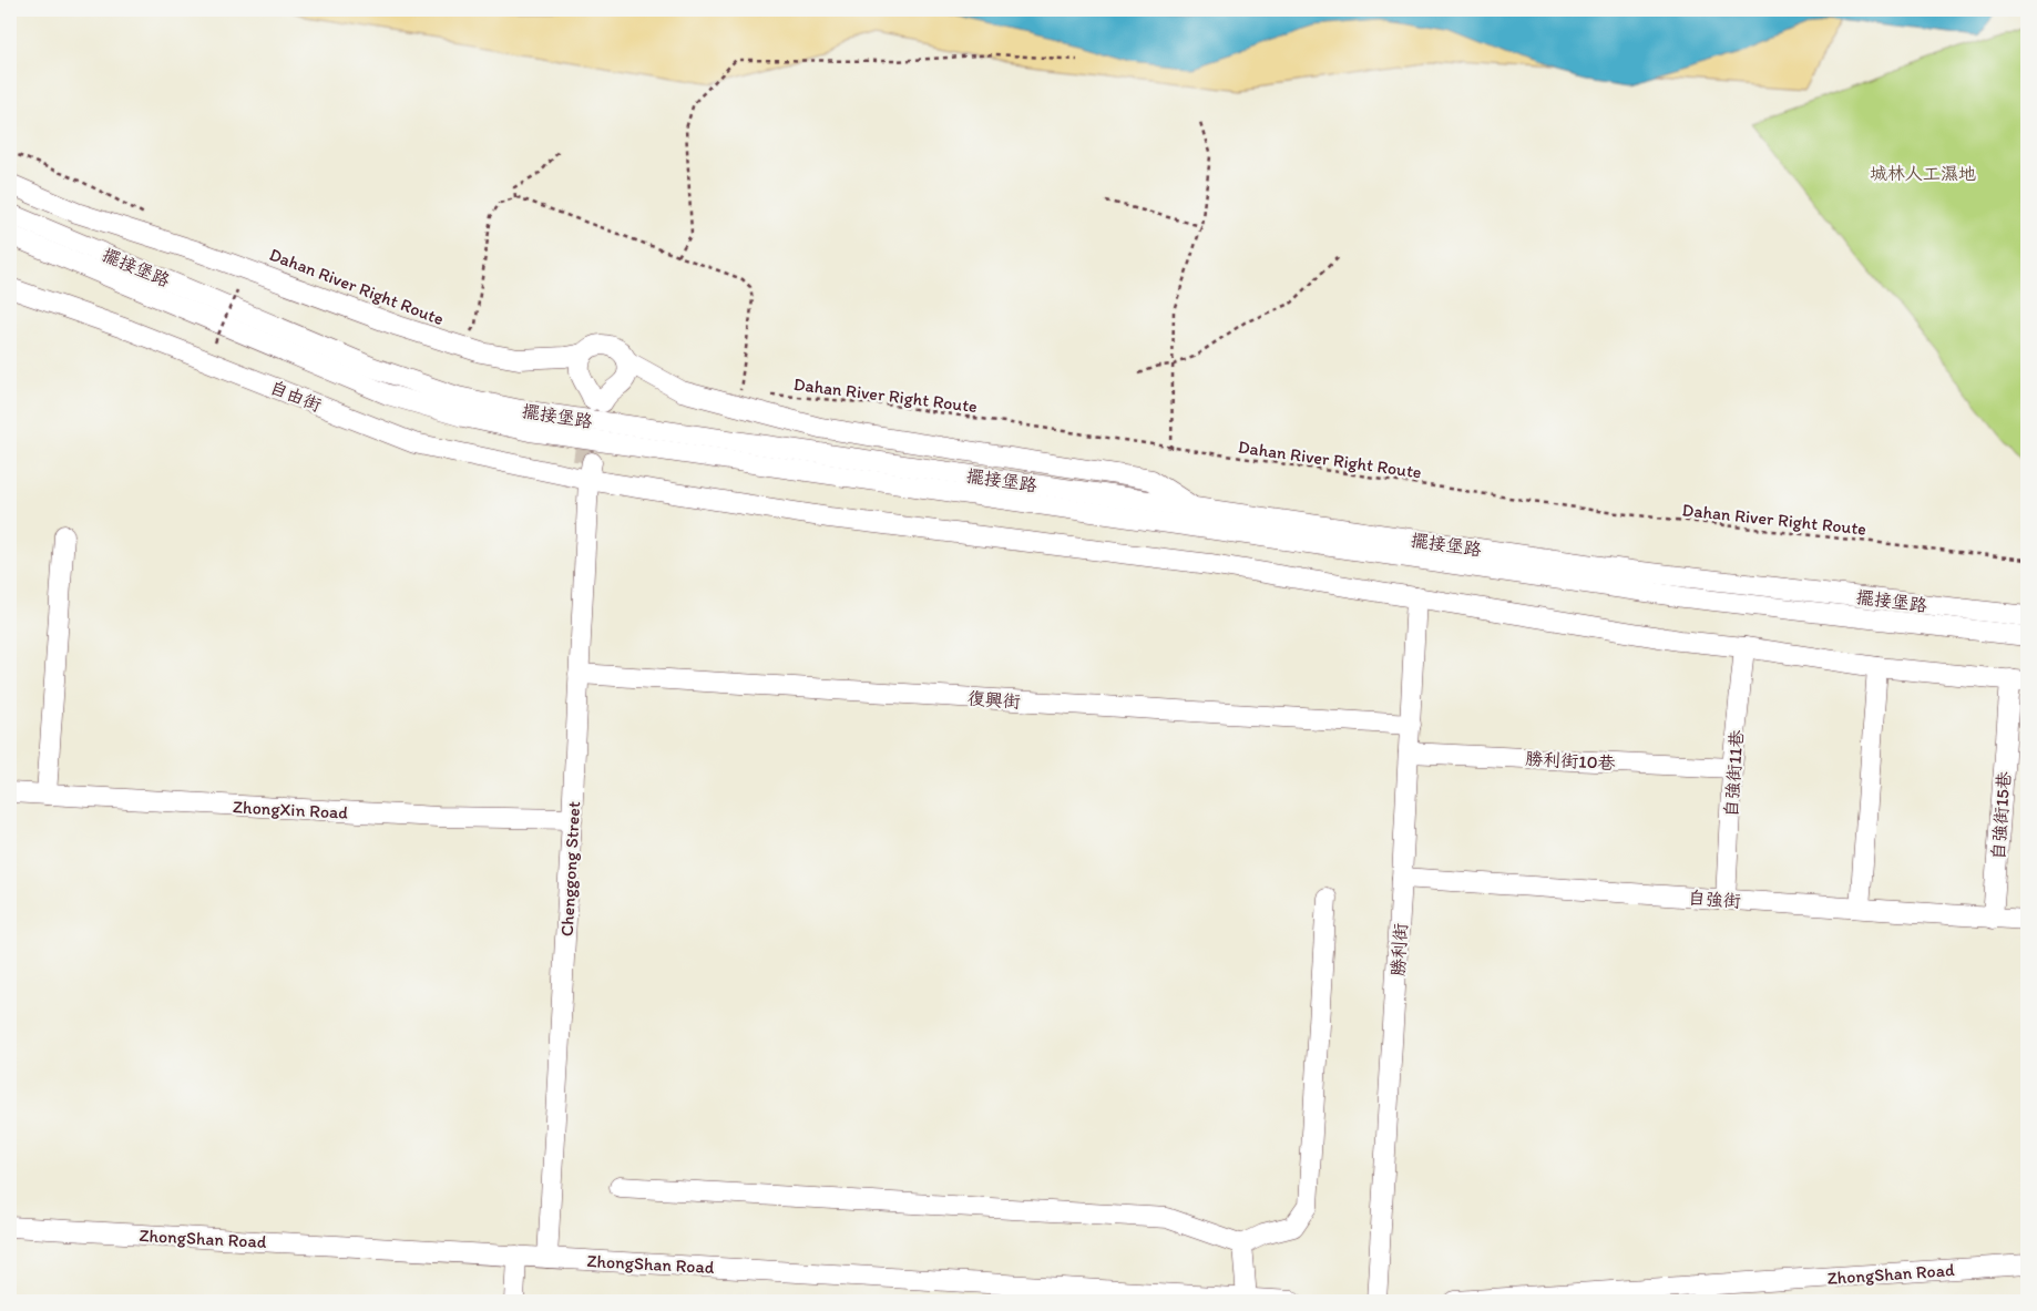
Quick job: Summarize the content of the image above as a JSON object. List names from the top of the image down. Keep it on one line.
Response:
{"streets":{"street":["擺接堡路","自由街","復興街","勝利街10巷","自強街11巷","ZhongXin Road","自強街15巷","Chenggong Street","自強街","勝利街","ZhongShan Road"],"path":["Dahan River Right Route"]},"crossings":[["自由街","自強街11巷"],["自由街","自強街15巷"],["自由街","Chenggong Street"],["自由街","勝利街"],["復興街","Chenggong Street"],["復興街","勝利街"],["勝利街10巷","自強街11巷"],["勝利街10巷","勝利街"],["自強街11巷","自強街"],["ZhongXin Road","Chenggong Street"],["自強街15巷","自強街"],["Chenggong Street","ZhongShan Road"],["自強街","勝利街"]],"parks":["城林人工濕地"]}
